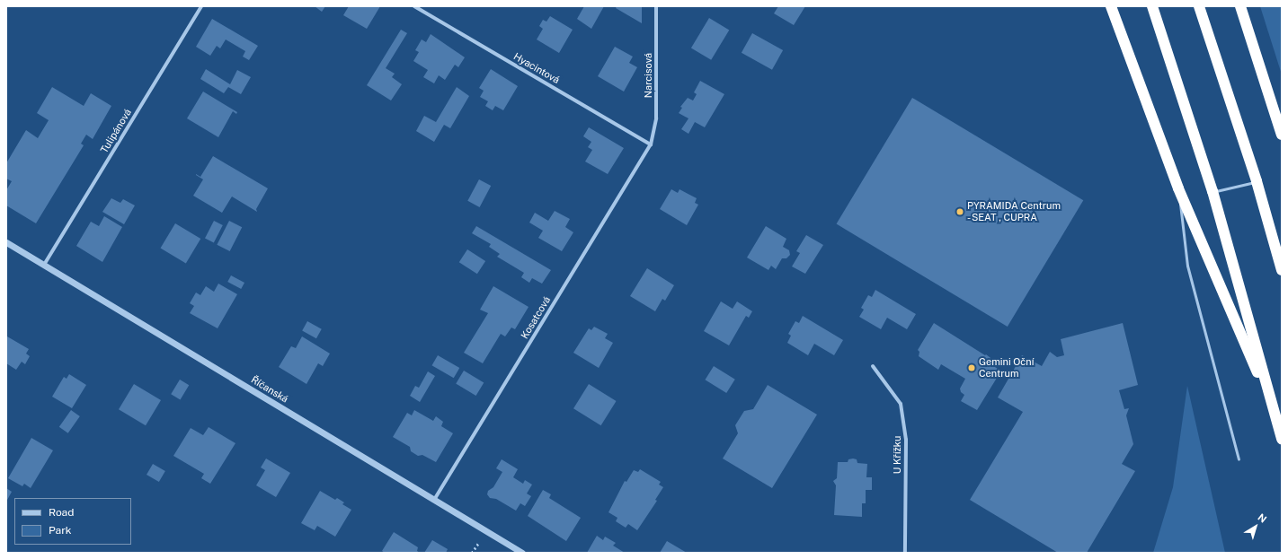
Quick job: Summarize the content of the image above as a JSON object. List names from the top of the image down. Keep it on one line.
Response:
{"streets":{"street":["Hyacintová","Narcisová","Tulipánová","Kosatcová","Říčanská","U Křížku"]},"crossings":[["Hyacintová","Narcisová"],["Hyacintová","Kosatcová"],["Narcisová","Kosatcová"],["Tulipánová","Říčanská"],["Kosatcová","Říčanská"]],"places":["PYRAMIDA Centrum - SEAT , CUPRA","Gemini Oční Centrum"],"legend":["Road","Park"],"north":"top right"}
